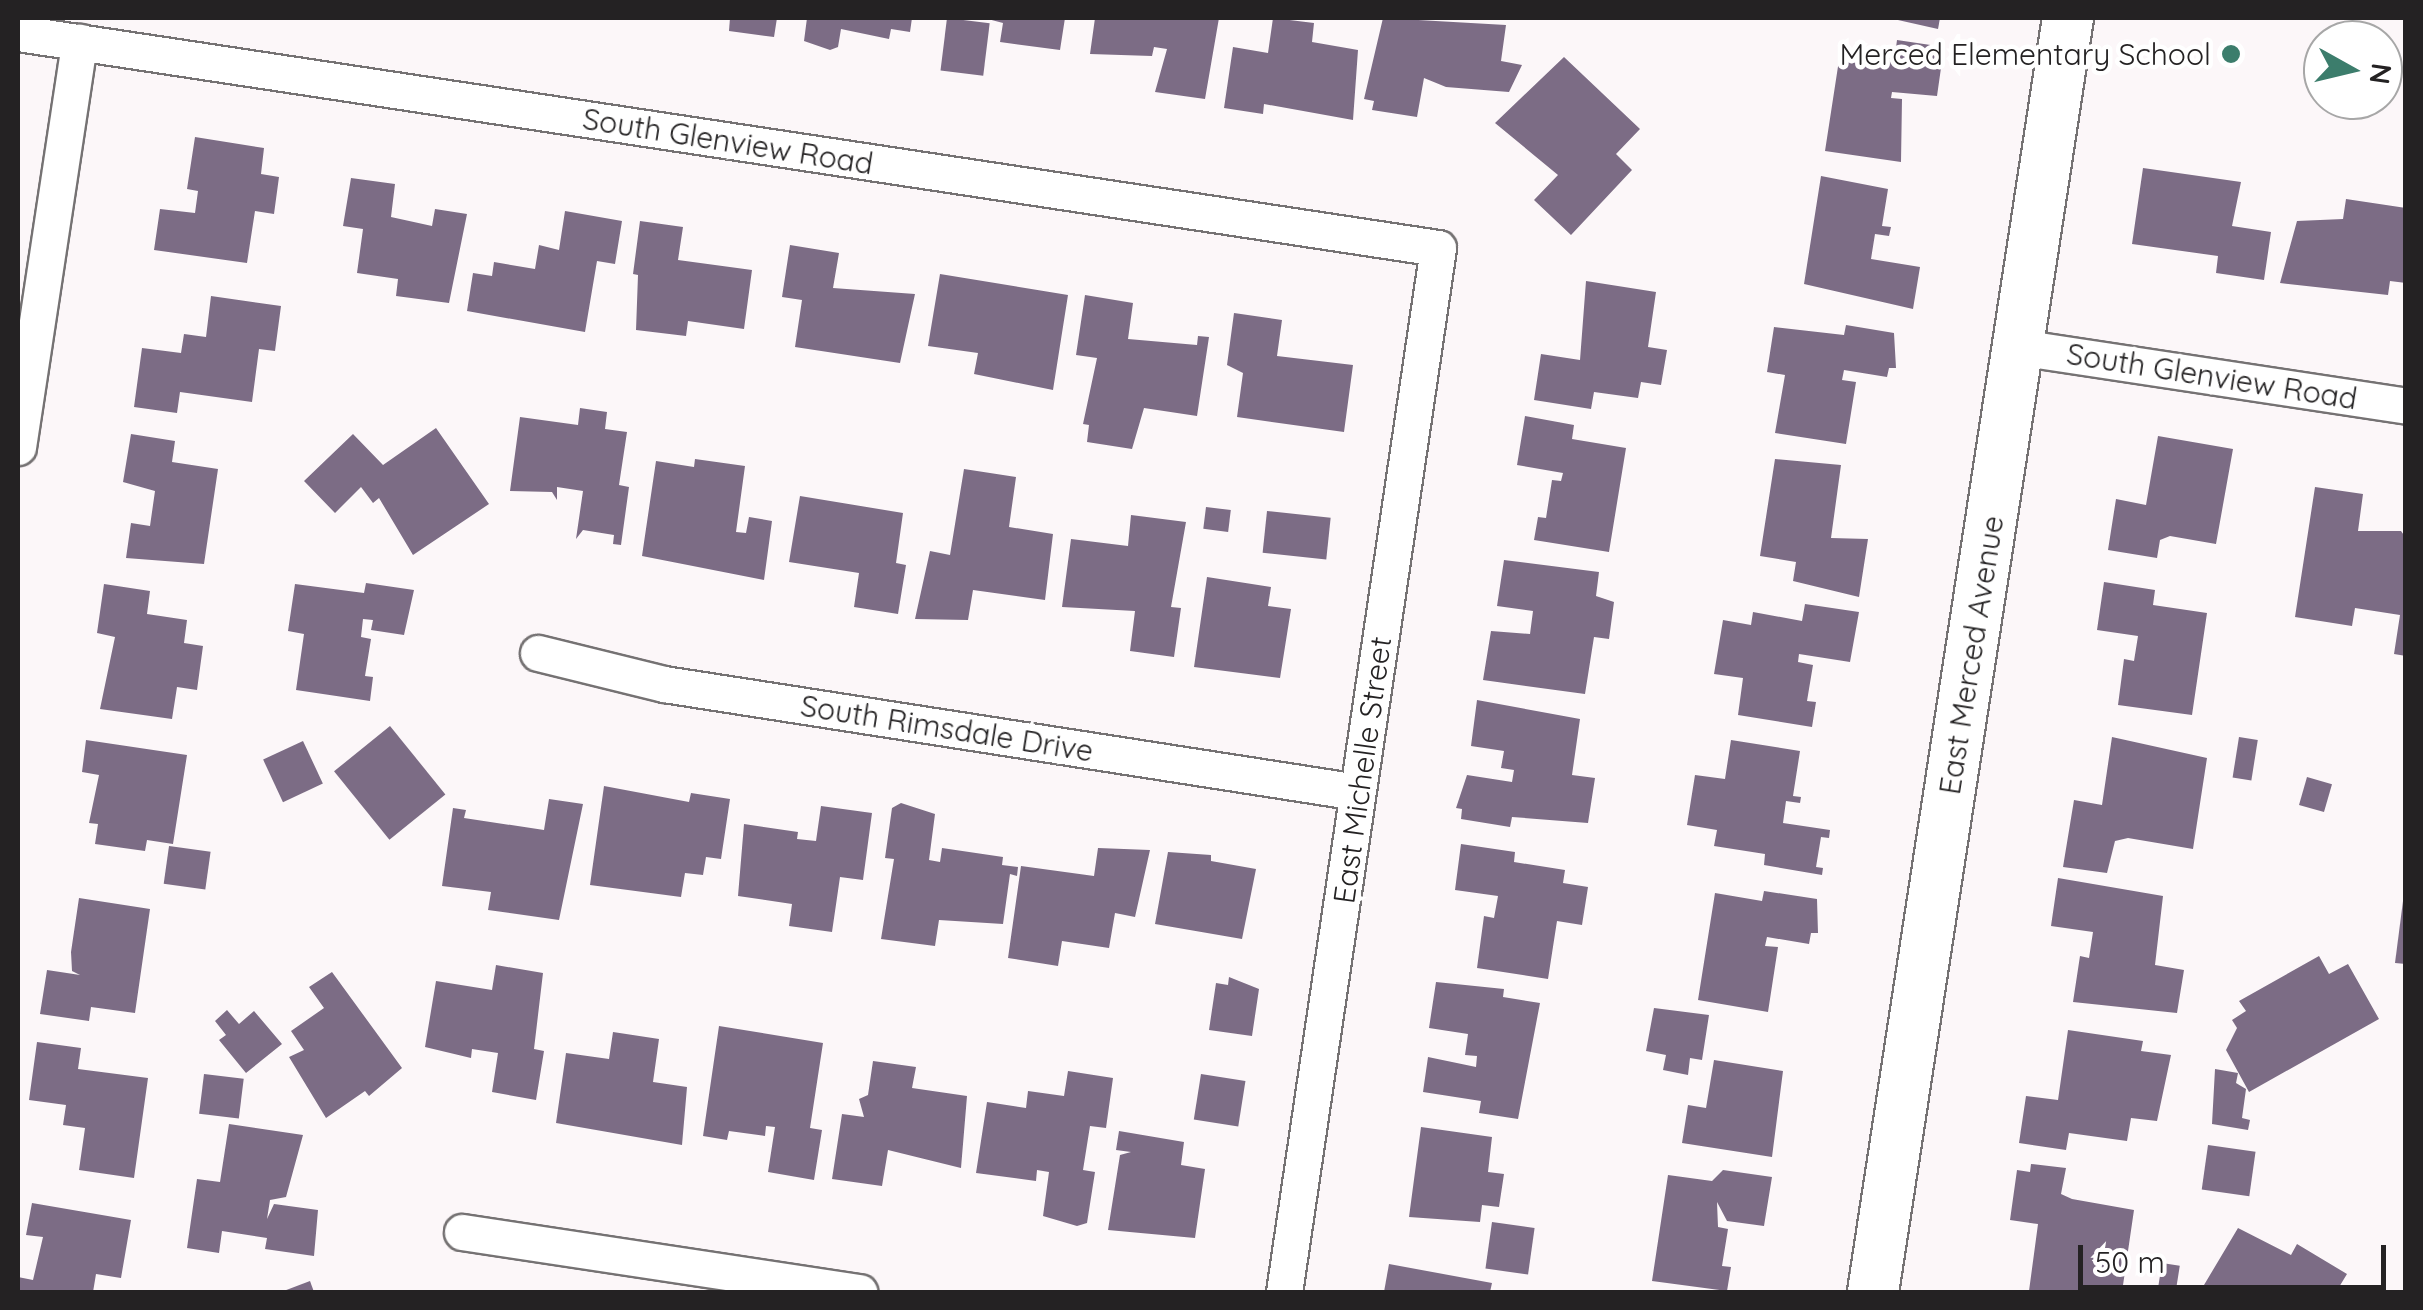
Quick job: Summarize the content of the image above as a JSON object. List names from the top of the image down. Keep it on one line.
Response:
{"streets":{"street":["South Glenview Road","East Merced Avenue","South Rimsdale Drive","East Michelle Street"]},"crossings":[["South Glenview Road","East Merced Avenue"],["South Glenview Road","East Michelle Street"],["South Rimsdale Drive","East Michelle Street"]],"places":["Merced Elementary School"],"scale_bar":"50 m","north":"right"}
